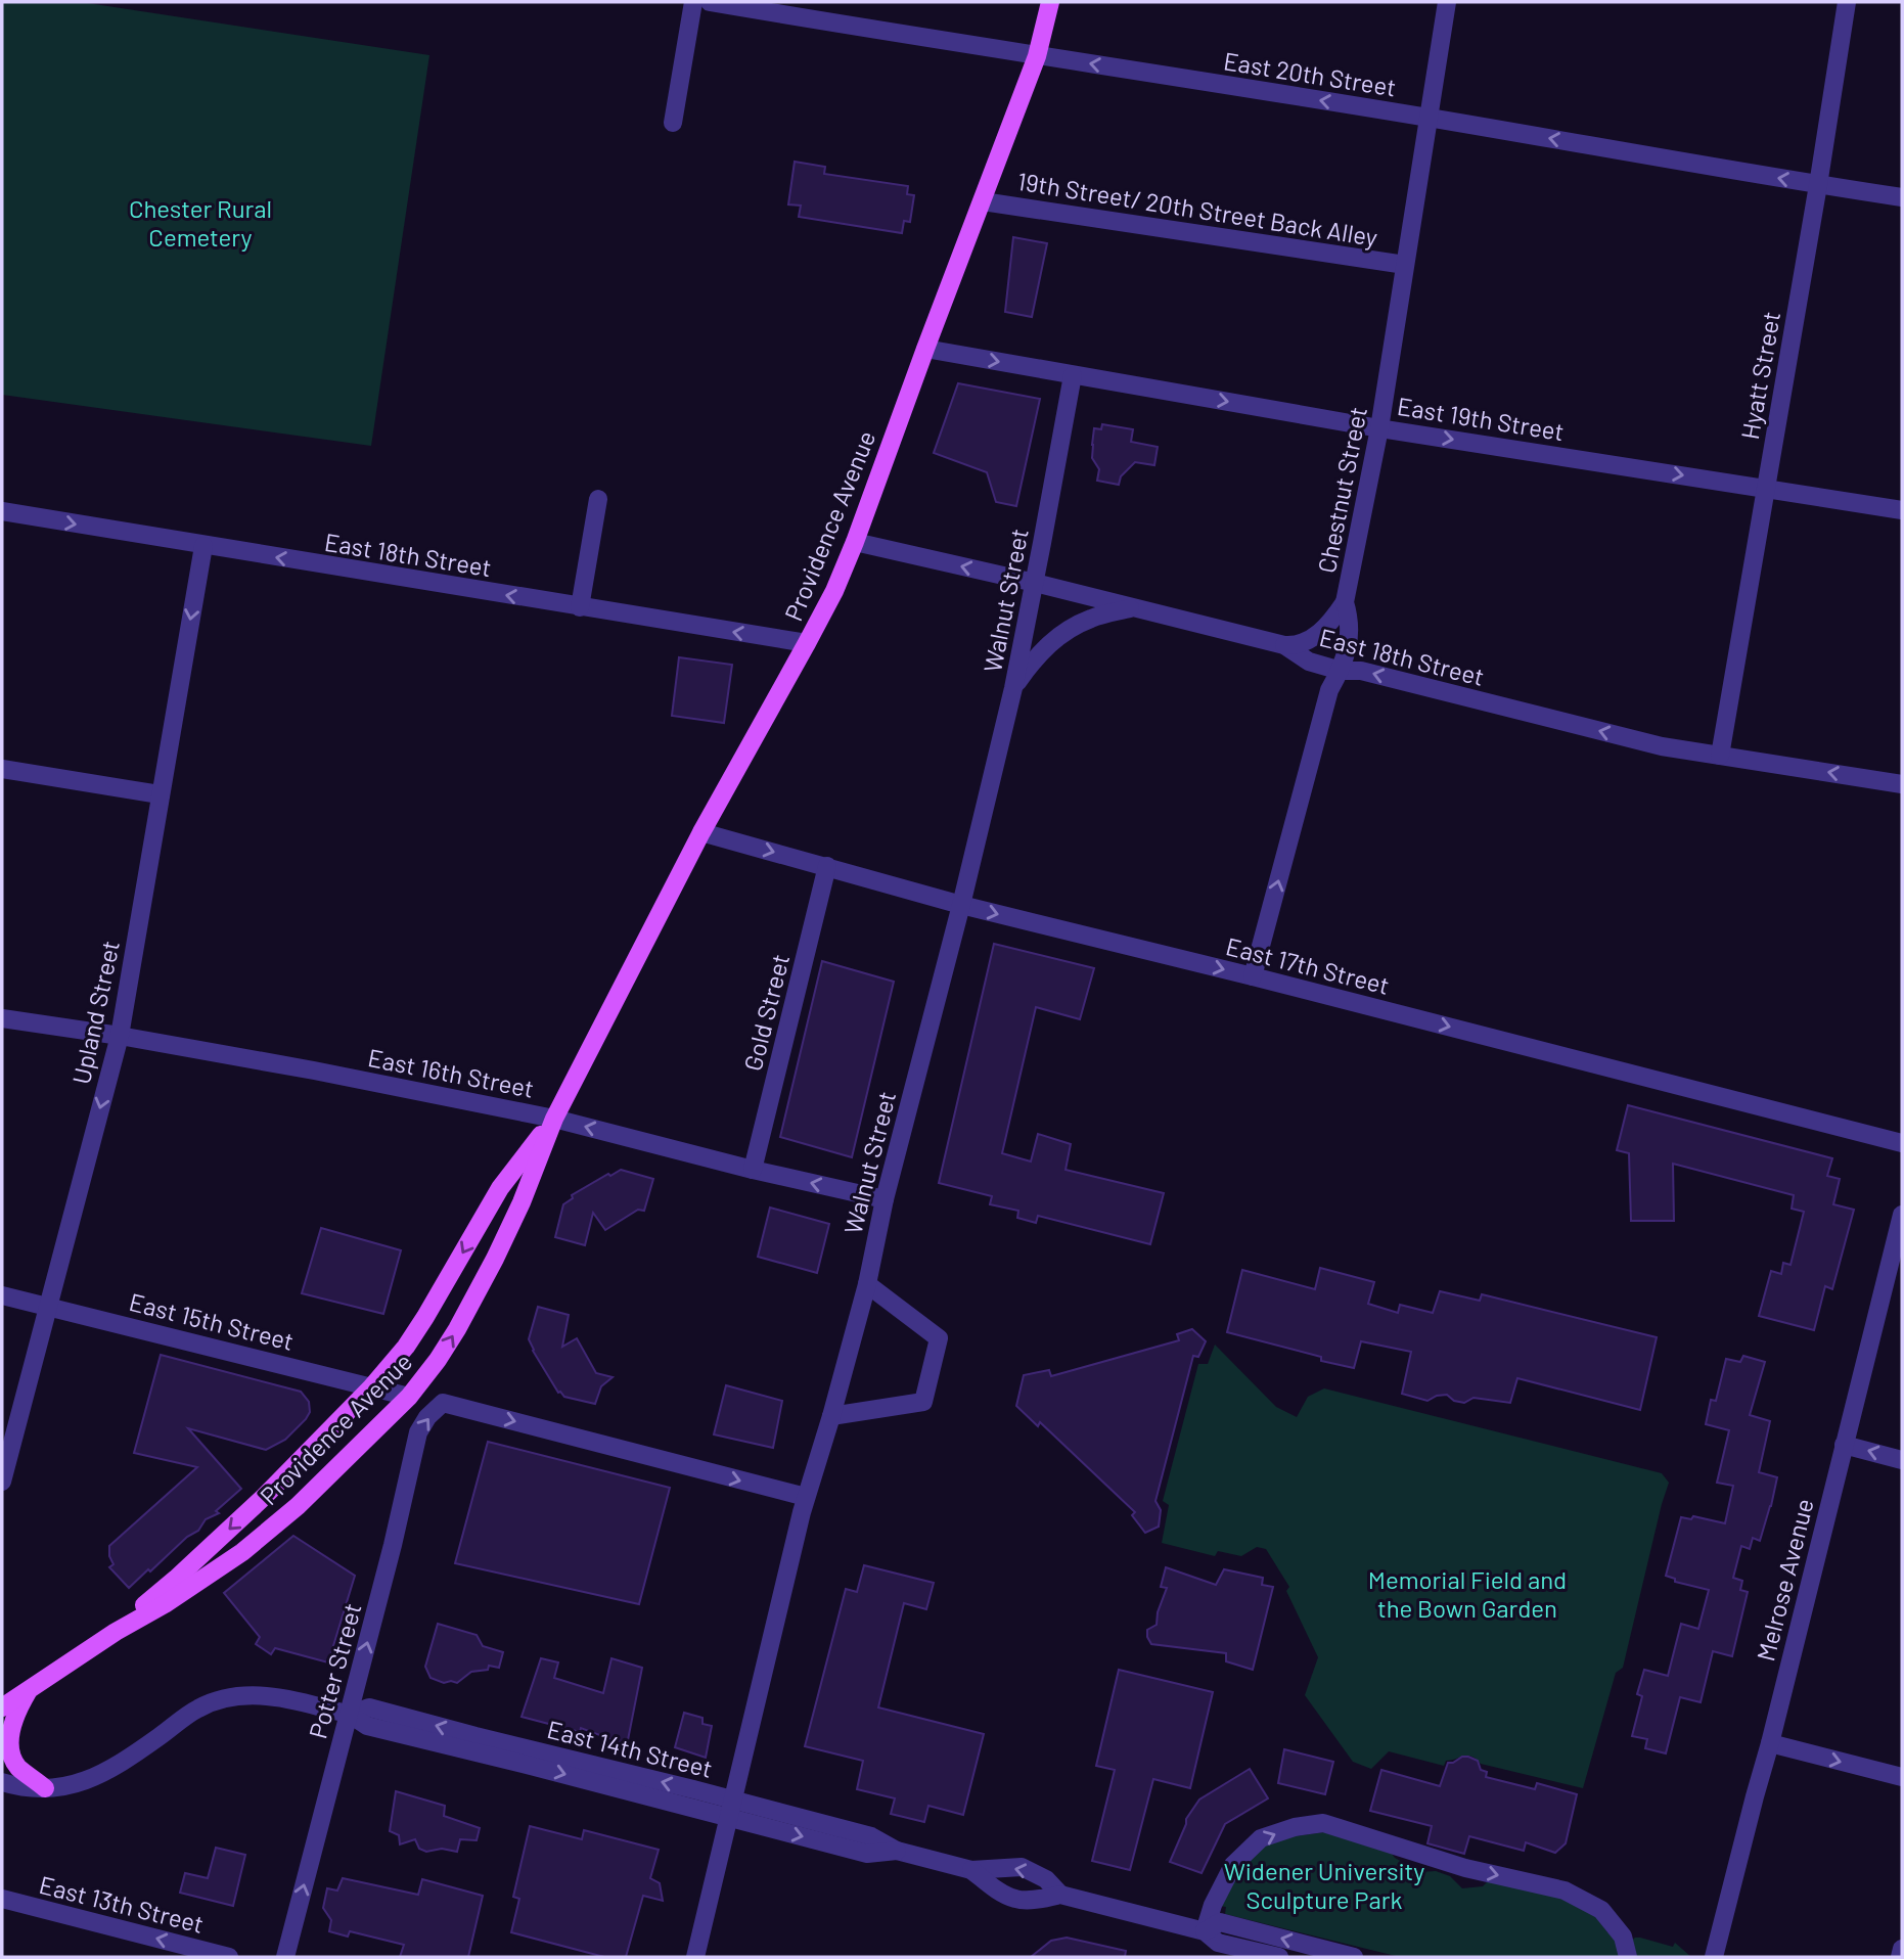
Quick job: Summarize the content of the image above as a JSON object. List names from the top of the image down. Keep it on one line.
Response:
{"streets":{"main road":["Providence Avenue"],"street":["East 20th Street","19th Street/ 20th Street Back Alley","Hyatt Street","East 19th Street","Chestnut Street","East 18th Street","Walnut Street","East 17th Street","Upland Street","Gold Street","East 16th Street","East 15th Street","Melrose Avenue","Potter Street","East 14th Street","East 13th Street"]},"crossings":[["East 20th Street","Hyatt Street"],["East 20th Street","Chestnut Street"],["East 20th Street","Providence Avenue"],["19th Street/ 20th Street Back Alley","Chestnut Street"],["19th Street/ 20th Street Back Alley","Providence Avenue"],["Hyatt Street","East 19th Street"],["Hyatt Street","East 18th Street"],["East 19th Street","Chestnut Street"],["East 19th Street","Providence Avenue"],["East 19th Street","Walnut Street"],["Chestnut Street","East 18th Street"],["Chestnut Street","East 17th Street"],["Providence Avenue","East 18th Street"],["Providence Avenue","East 17th Street"],["Providence Avenue","East 16th Street"],["Providence Avenue","East 15th Street"],["East 18th Street","Walnut Street"],["East 18th Street","Upland Street"],["Walnut Street","East 17th Street"],["Walnut Street","East 16th Street"],["Walnut Street","Potter Street"],["Walnut Street","East 14th Street"],["East 17th Street","Gold Street"],["Upland Street","East 16th Street"],["Upland Street","East 15th Street"],["Gold Street","East 16th Street"],["Potter Street","East 14th Street"]],"one_way":["East 20th Street","East 19th Street","East 17th Street","Upland Street","East 16th Street","East 13th Street"],"parks":["Chester Rural Cemetery","Memorial Field and the Bown Garden","Widener University Sculpture Park"]}
